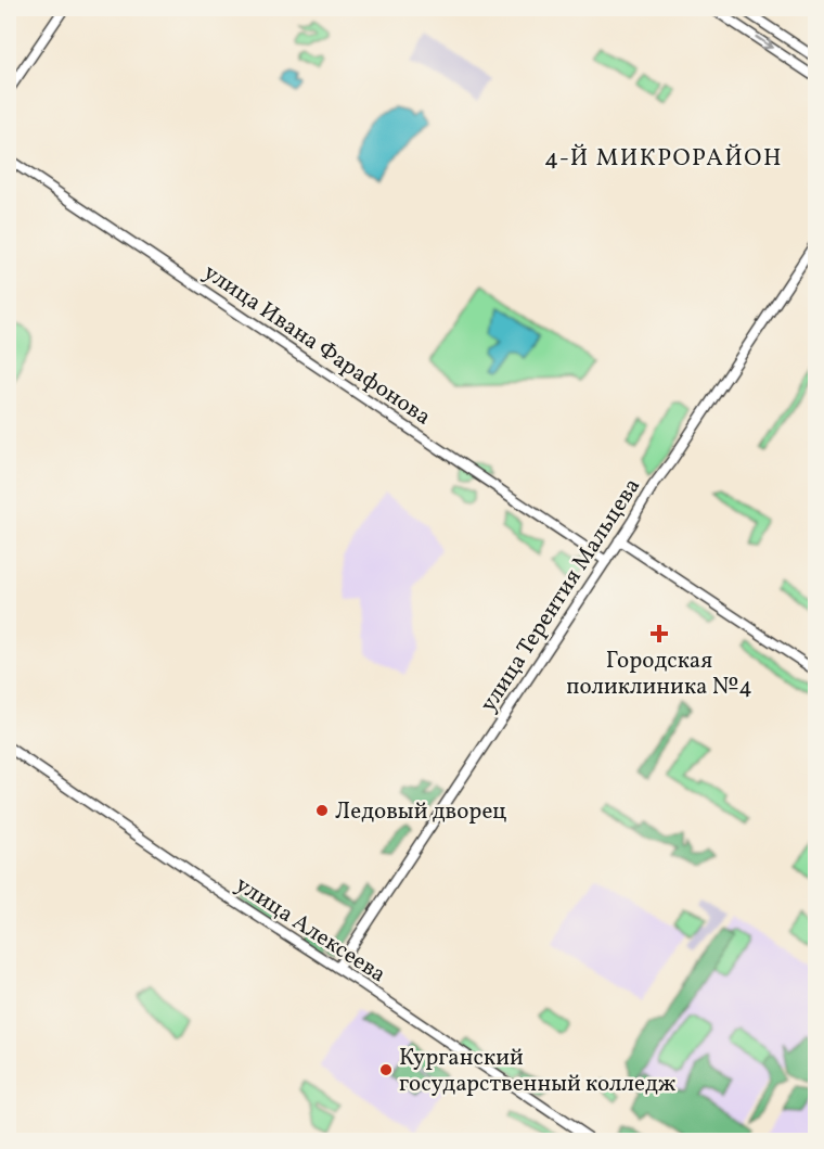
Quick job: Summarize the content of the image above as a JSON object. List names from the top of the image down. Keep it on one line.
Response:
{"streets":{"street":["улица Ивана Фарафонова","улица Терентия Мальцева","улица Алексеева"]},"crossings":[["улица Ивана Фарафонова","улица Терентия Мальцева"],["улица Терентия Мальцева","улица Алексеева"]],"districts":["4-Й МИКРОРАЙОН"],"places":{"health":["Городская поликлиника №4"],"other":["Ледовый дворец","Курганский государственный колледж"]}}
